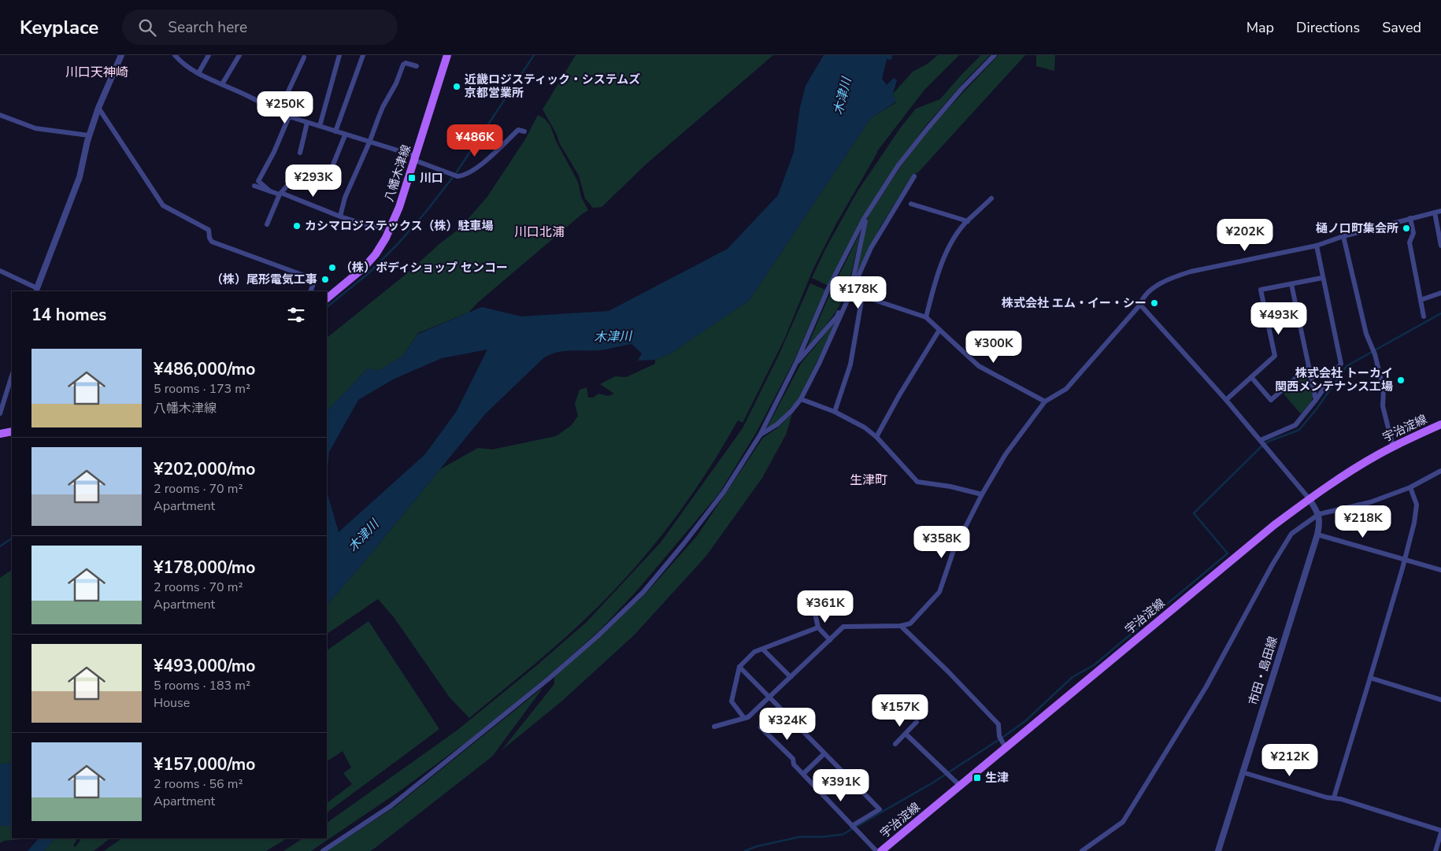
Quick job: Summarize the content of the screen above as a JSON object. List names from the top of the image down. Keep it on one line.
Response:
{"streets":{"main road":["八幡木津線","宇治淀線"],"street":["市田・島田線"]},"districts":["川口天神崎","川口北浦","生津町"],"water":["木津川"],"places":{"other":["近畿ロジスティック・システムズ 京都営業所","カシマロジステックス（株）駐車場","樋ノ口町集会所","（株）ボディショップ センコー","（株）尾形電気工事","株式会社 エム・イー・シー","株式会社 トーカイ 関西メンテナンス工場"],"transit":["川口","生津"]},"page":{"header":"Keyplace","search":"Search here","nav":["Map","Directions","Saved"],"price":["¥250K","¥486K","¥293K","¥202K","¥178K","¥493K","¥300K","¥218K","¥358K","¥361K","¥157K","¥324K","¥212K","¥391K"],"heading":"14 homes","list":[{"name":"¥486,000/mo","note":"5 rooms · 173 m² · 八幡木津線"},{"name":"¥202,000/mo","note":"2 rooms · 70 m² · Apartment"},{"name":"¥178,000/mo","note":"2 rooms · 70 m² · Apartment"},{"name":"¥493,000/mo","note":"5 rooms · 183 m² · House"},{"name":"¥157,000/mo","note":"2 rooms · 56 m² · Apartment"}]}}
